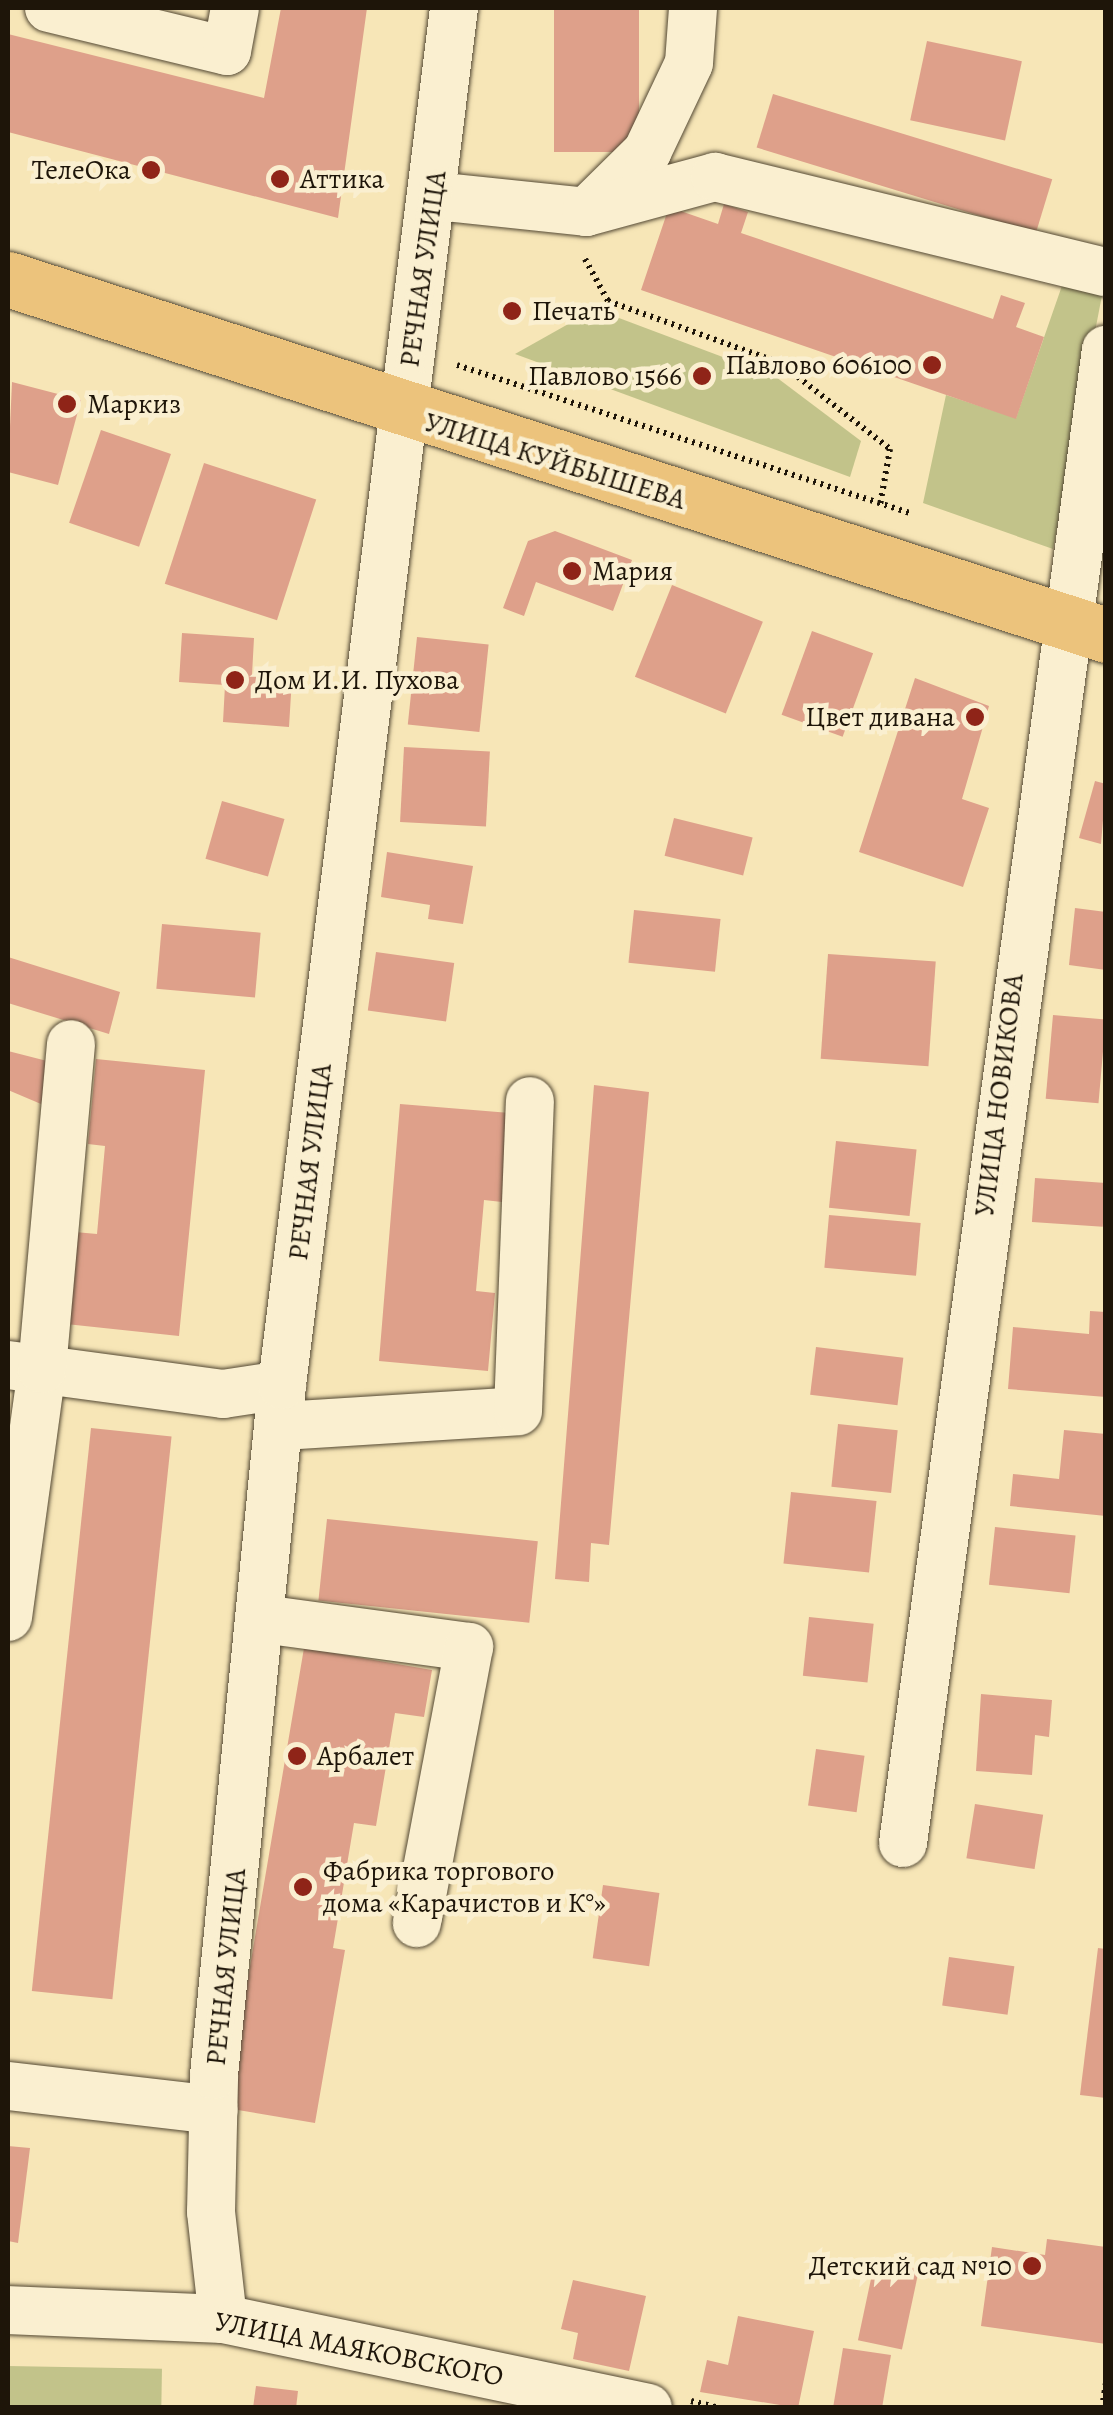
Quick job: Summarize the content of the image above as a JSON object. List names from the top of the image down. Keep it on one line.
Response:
{"streets":{"main road":["УЛИЦА КУЙБЫШЕВА"],"street":["РЕЧНАЯ УЛИЦА","УЛИЦА НОВИКОВА","УЛИЦА МАЯКОВСКОГО"]},"crossings":[["РЕЧНАЯ УЛИЦА","УЛИЦА КУЙБЫШЕВА"],["РЕЧНАЯ УЛИЦА","УЛИЦА МАЯКОВСКОГО"],["УЛИЦА КУЙБЫШЕВА","УЛИЦА НОВИКОВА"]],"places":["ТелеОка","Аттика","Печать","Павлово 606100","Павлово 1566","Маркиз","Мария","Дом И.И. Пухова","Цвет дивана","Арбалет","Фабрика торгового дома «Карачистов и К°»","Детский сад №10"]}
